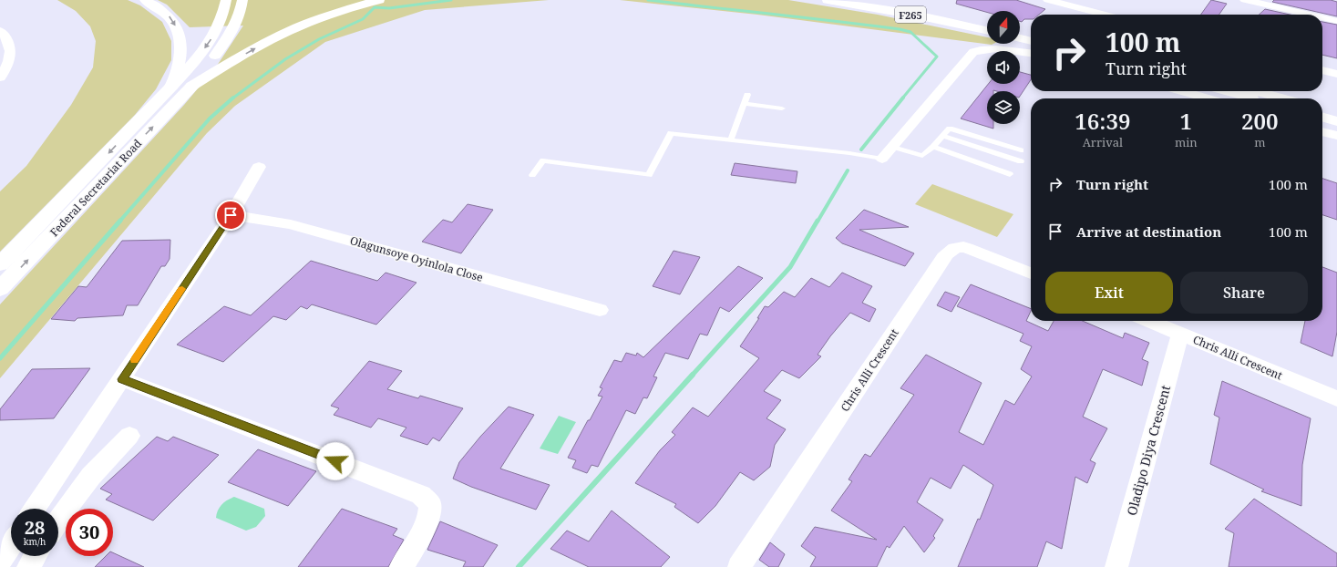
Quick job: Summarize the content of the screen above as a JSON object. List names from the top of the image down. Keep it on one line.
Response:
{"streets":{"main road":["F265","Federal Secretariat Road"],"street":["Olagunsoye Oyinlola Close","Chris Alli Crescent","Oladipo Diya Crescent"]},"crossings":[["Chris Alli Crescent","Oladipo Diya Crescent"]],"north":"top","page":{"turn":["100 m","Turn right"],"eta":["16:39","Arrival","1","min","200","m"],"list":[{"name":"Turn right","value":"100 m"},{"name":"Arrive at destination","value":"100 m"}],"buttons":["Exit","Share"],"speed":"28 km/h","limit":"30"}}
